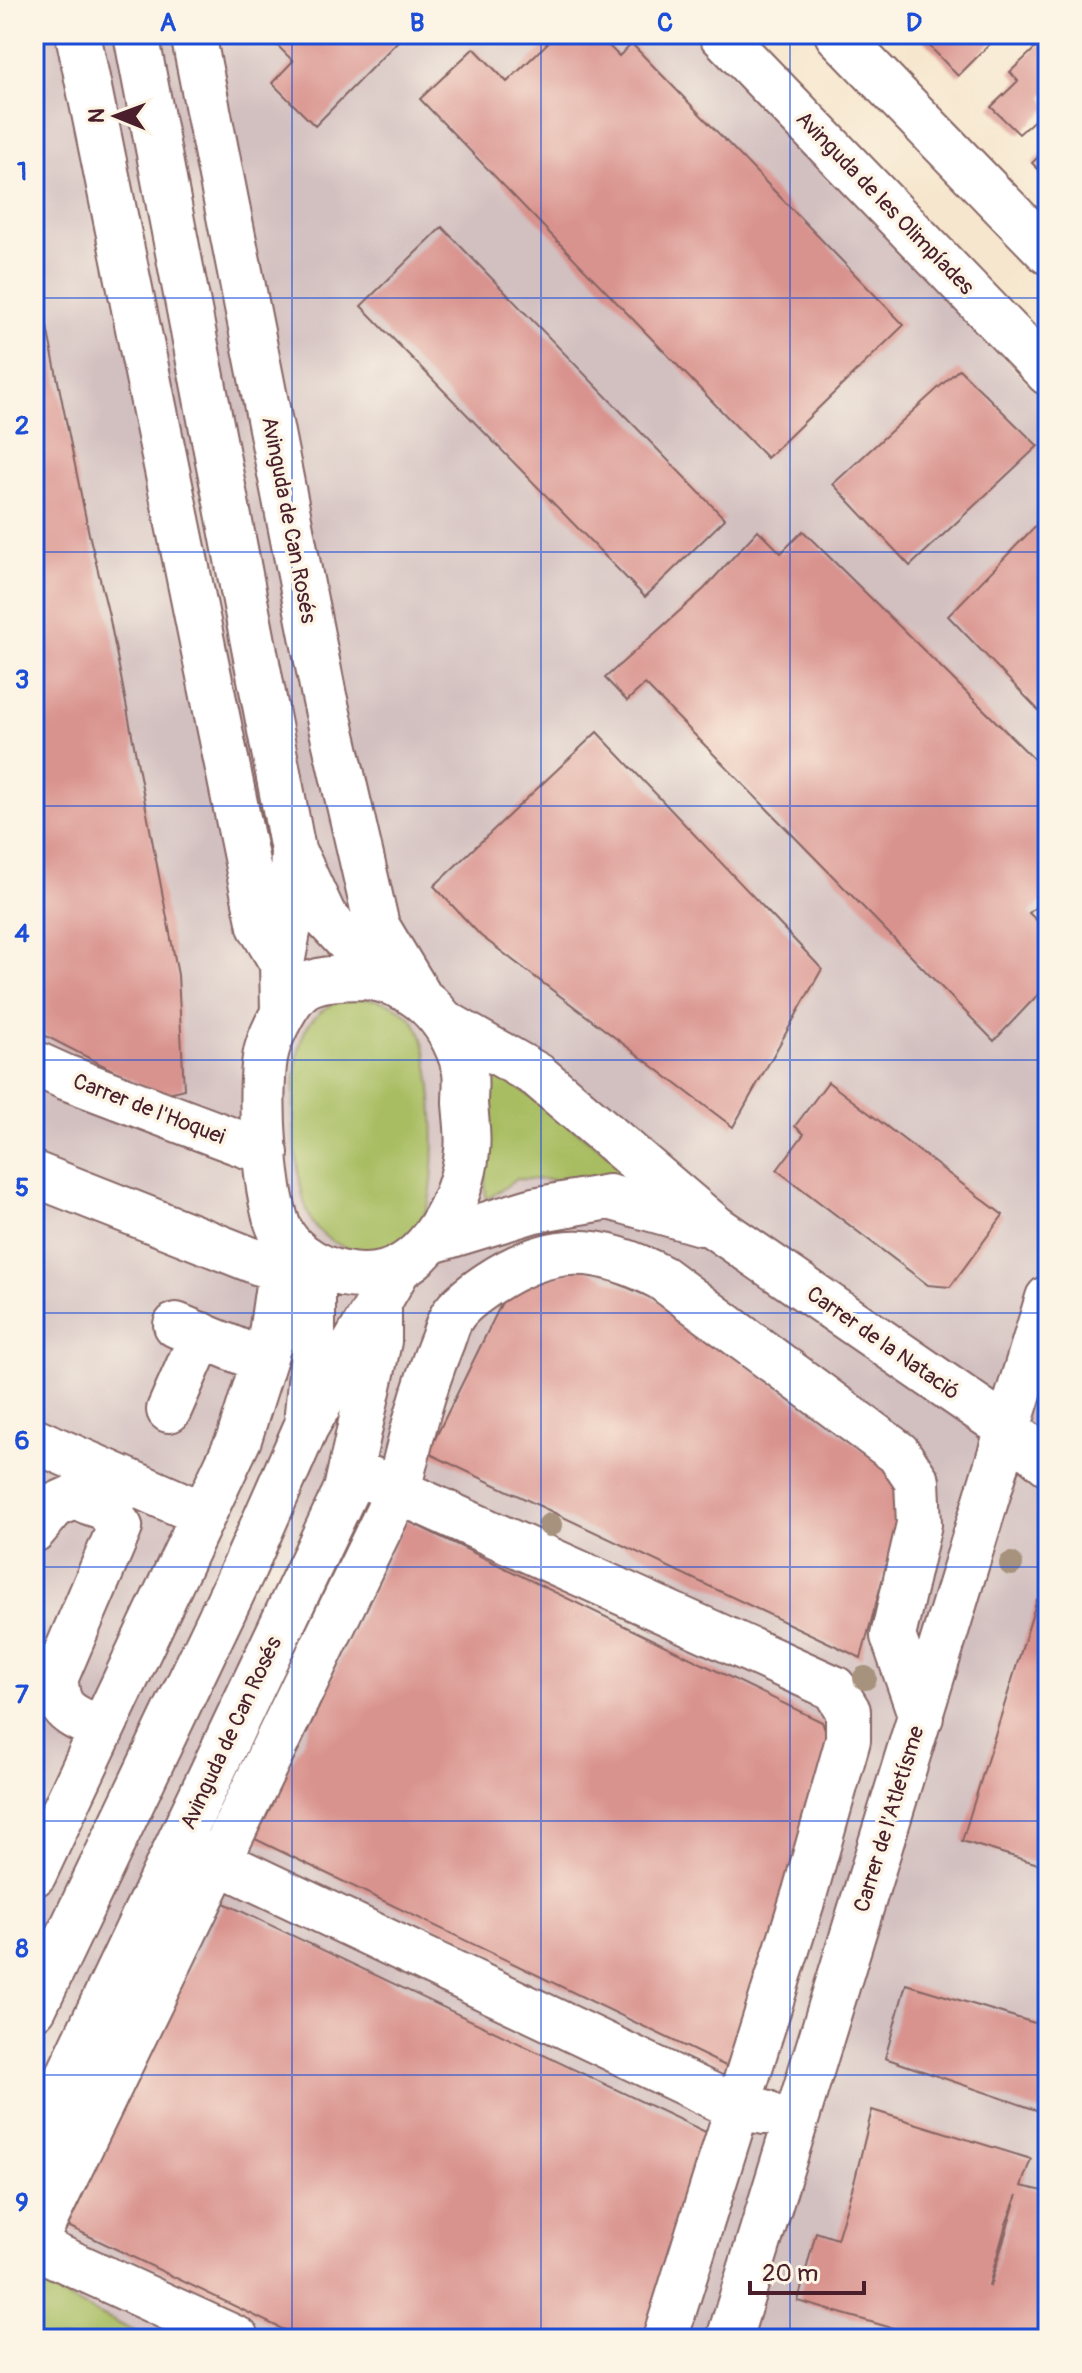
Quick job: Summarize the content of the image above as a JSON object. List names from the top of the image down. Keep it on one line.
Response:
{"streets":{"street":["Avinguda de les Olimpíades","Avinguda de Can Rosés","Carrer de l'Hoquei","Carrer de la Natació","Carrer de l'Atletísme"]},"crossings":[["Avinguda de Can Rosés","Carrer de l'Hoquei"],["Avinguda de Can Rosés","Carrer de la Natació"],["Carrer de l'Hoquei","Carrer de la Natació"],["Carrer de la Natació","Carrer de l'Atletísme"]],"scale_bar":"20 m","north":"left","grid":{"columns":["A","B","C","D"],"rows":["1","2","3","4","5","6","7","8","9"]}}
